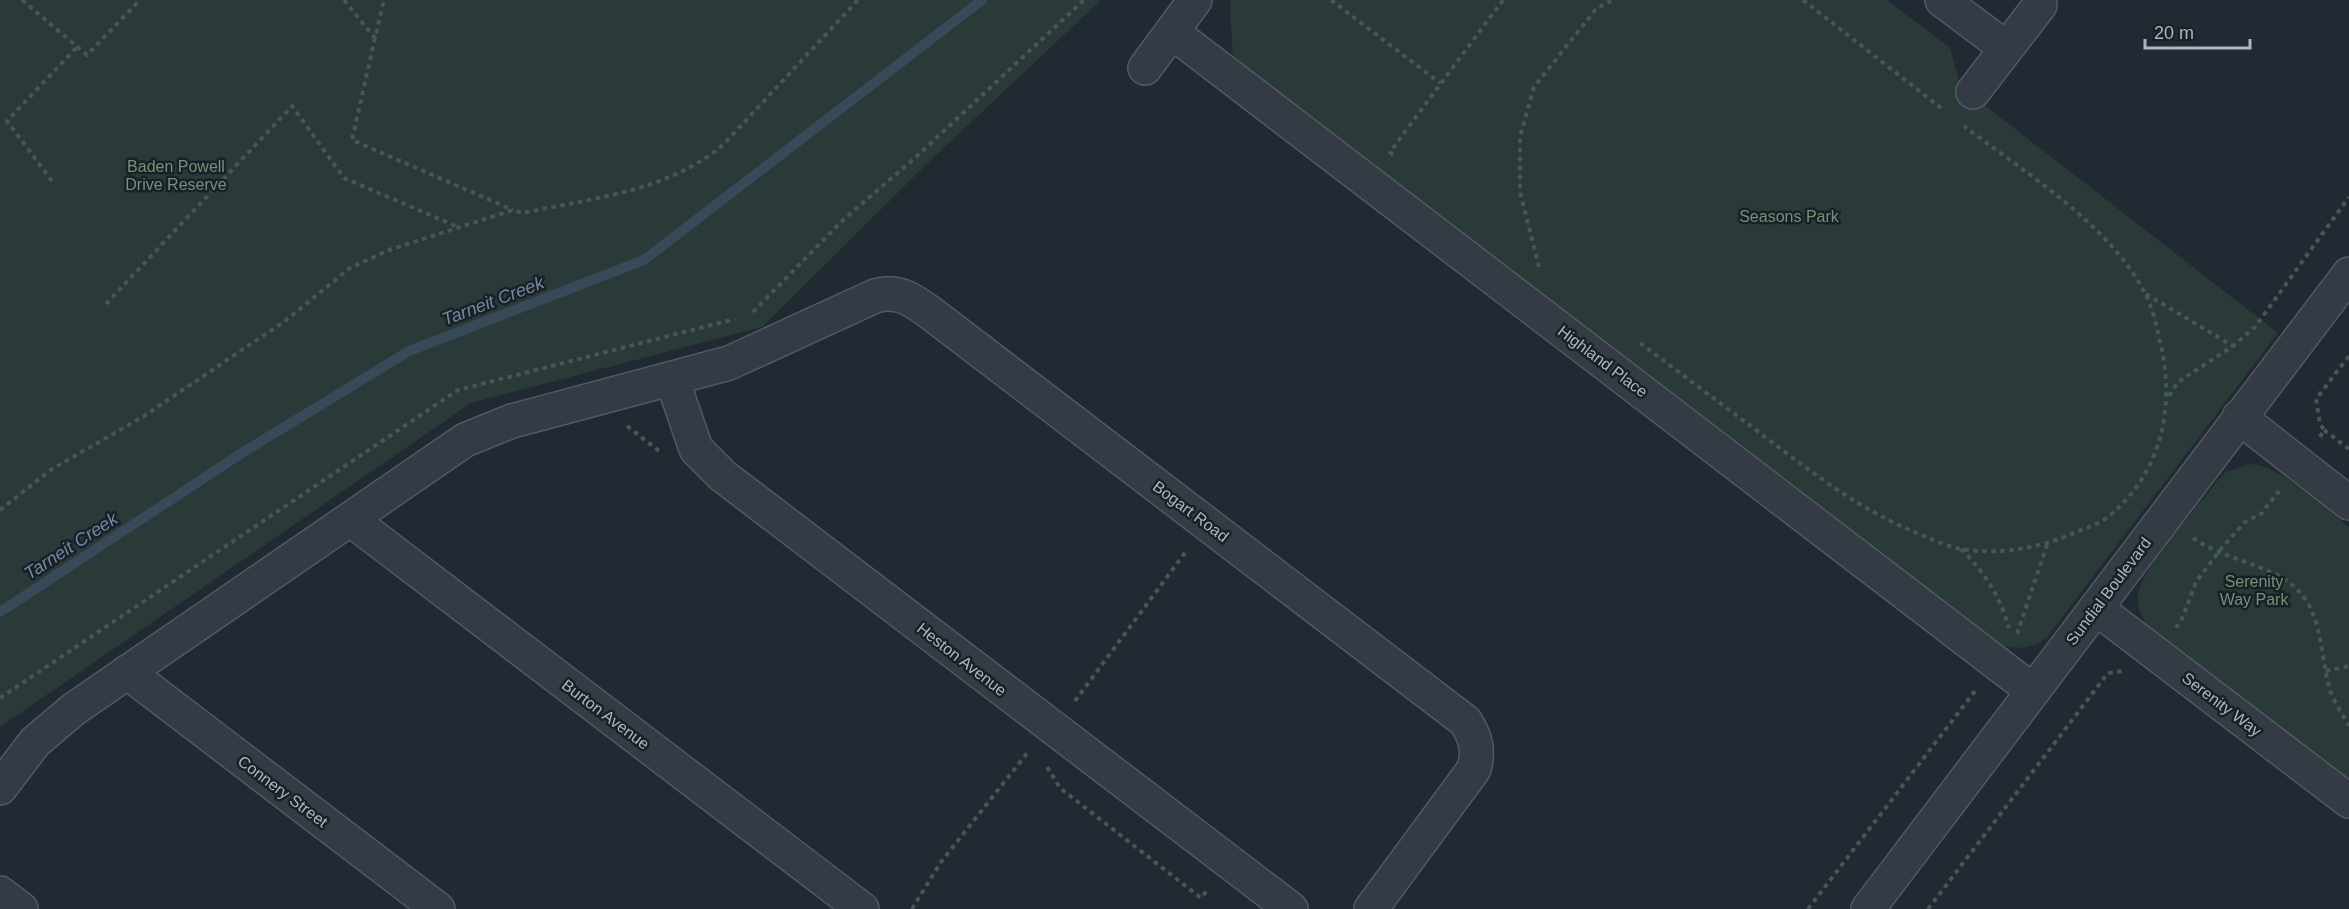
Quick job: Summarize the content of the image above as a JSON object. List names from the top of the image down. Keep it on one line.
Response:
{"streets":{"street":["Highland Place","Bogart Road","Sundial Boulevard","Heston Avenue","Serenity Way","Burton Avenue","Connery Street"]},"crossings":[["Highland Place","Sundial Boulevard"],["Bogart Road","Heston Avenue"],["Sundial Boulevard","Serenity Way"]],"water":["Tarneit Creek"],"parks":["Baden Powell Drive Reserve","Seasons Park","Serenity Way Park"],"scale_bar":"20 m"}
